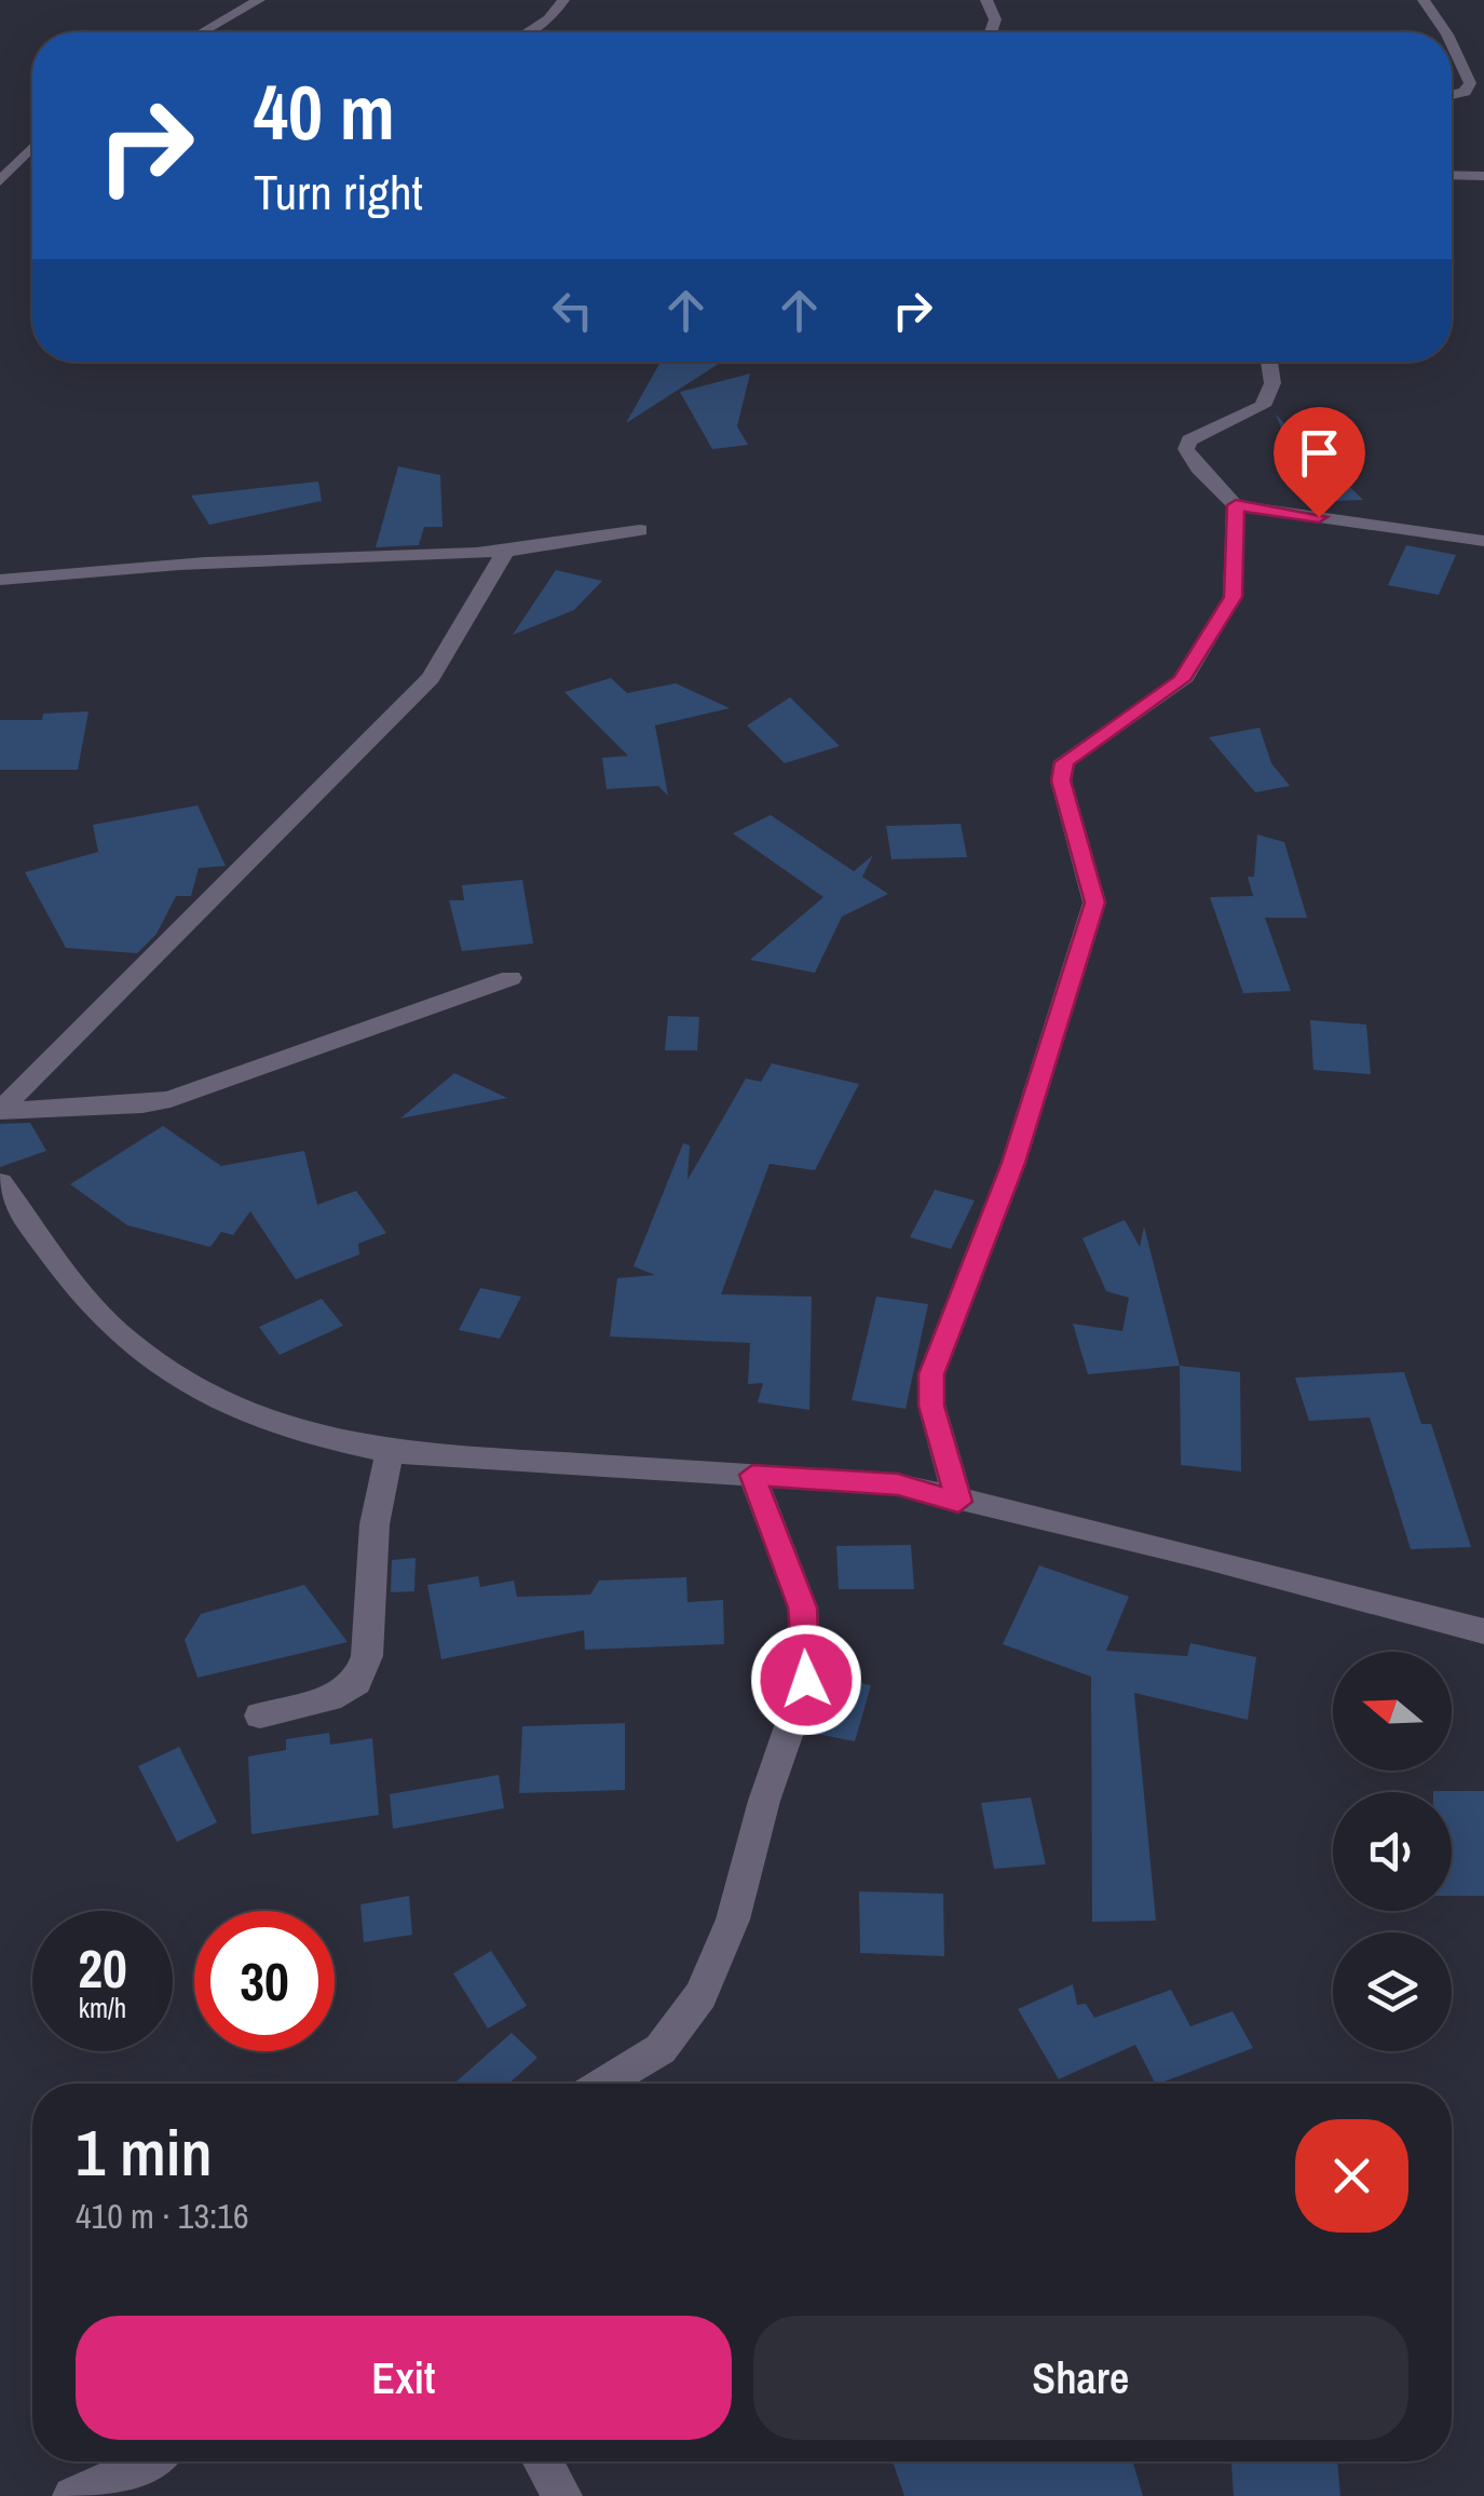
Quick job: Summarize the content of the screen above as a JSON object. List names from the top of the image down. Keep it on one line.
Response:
{"north":"left","page":{"turn":["40 m","Turn right"],"speed":"20 km/h","limit":"30","heading":["1 min","410 m · 13:16"],"buttons":["Exit","Share"]}}
